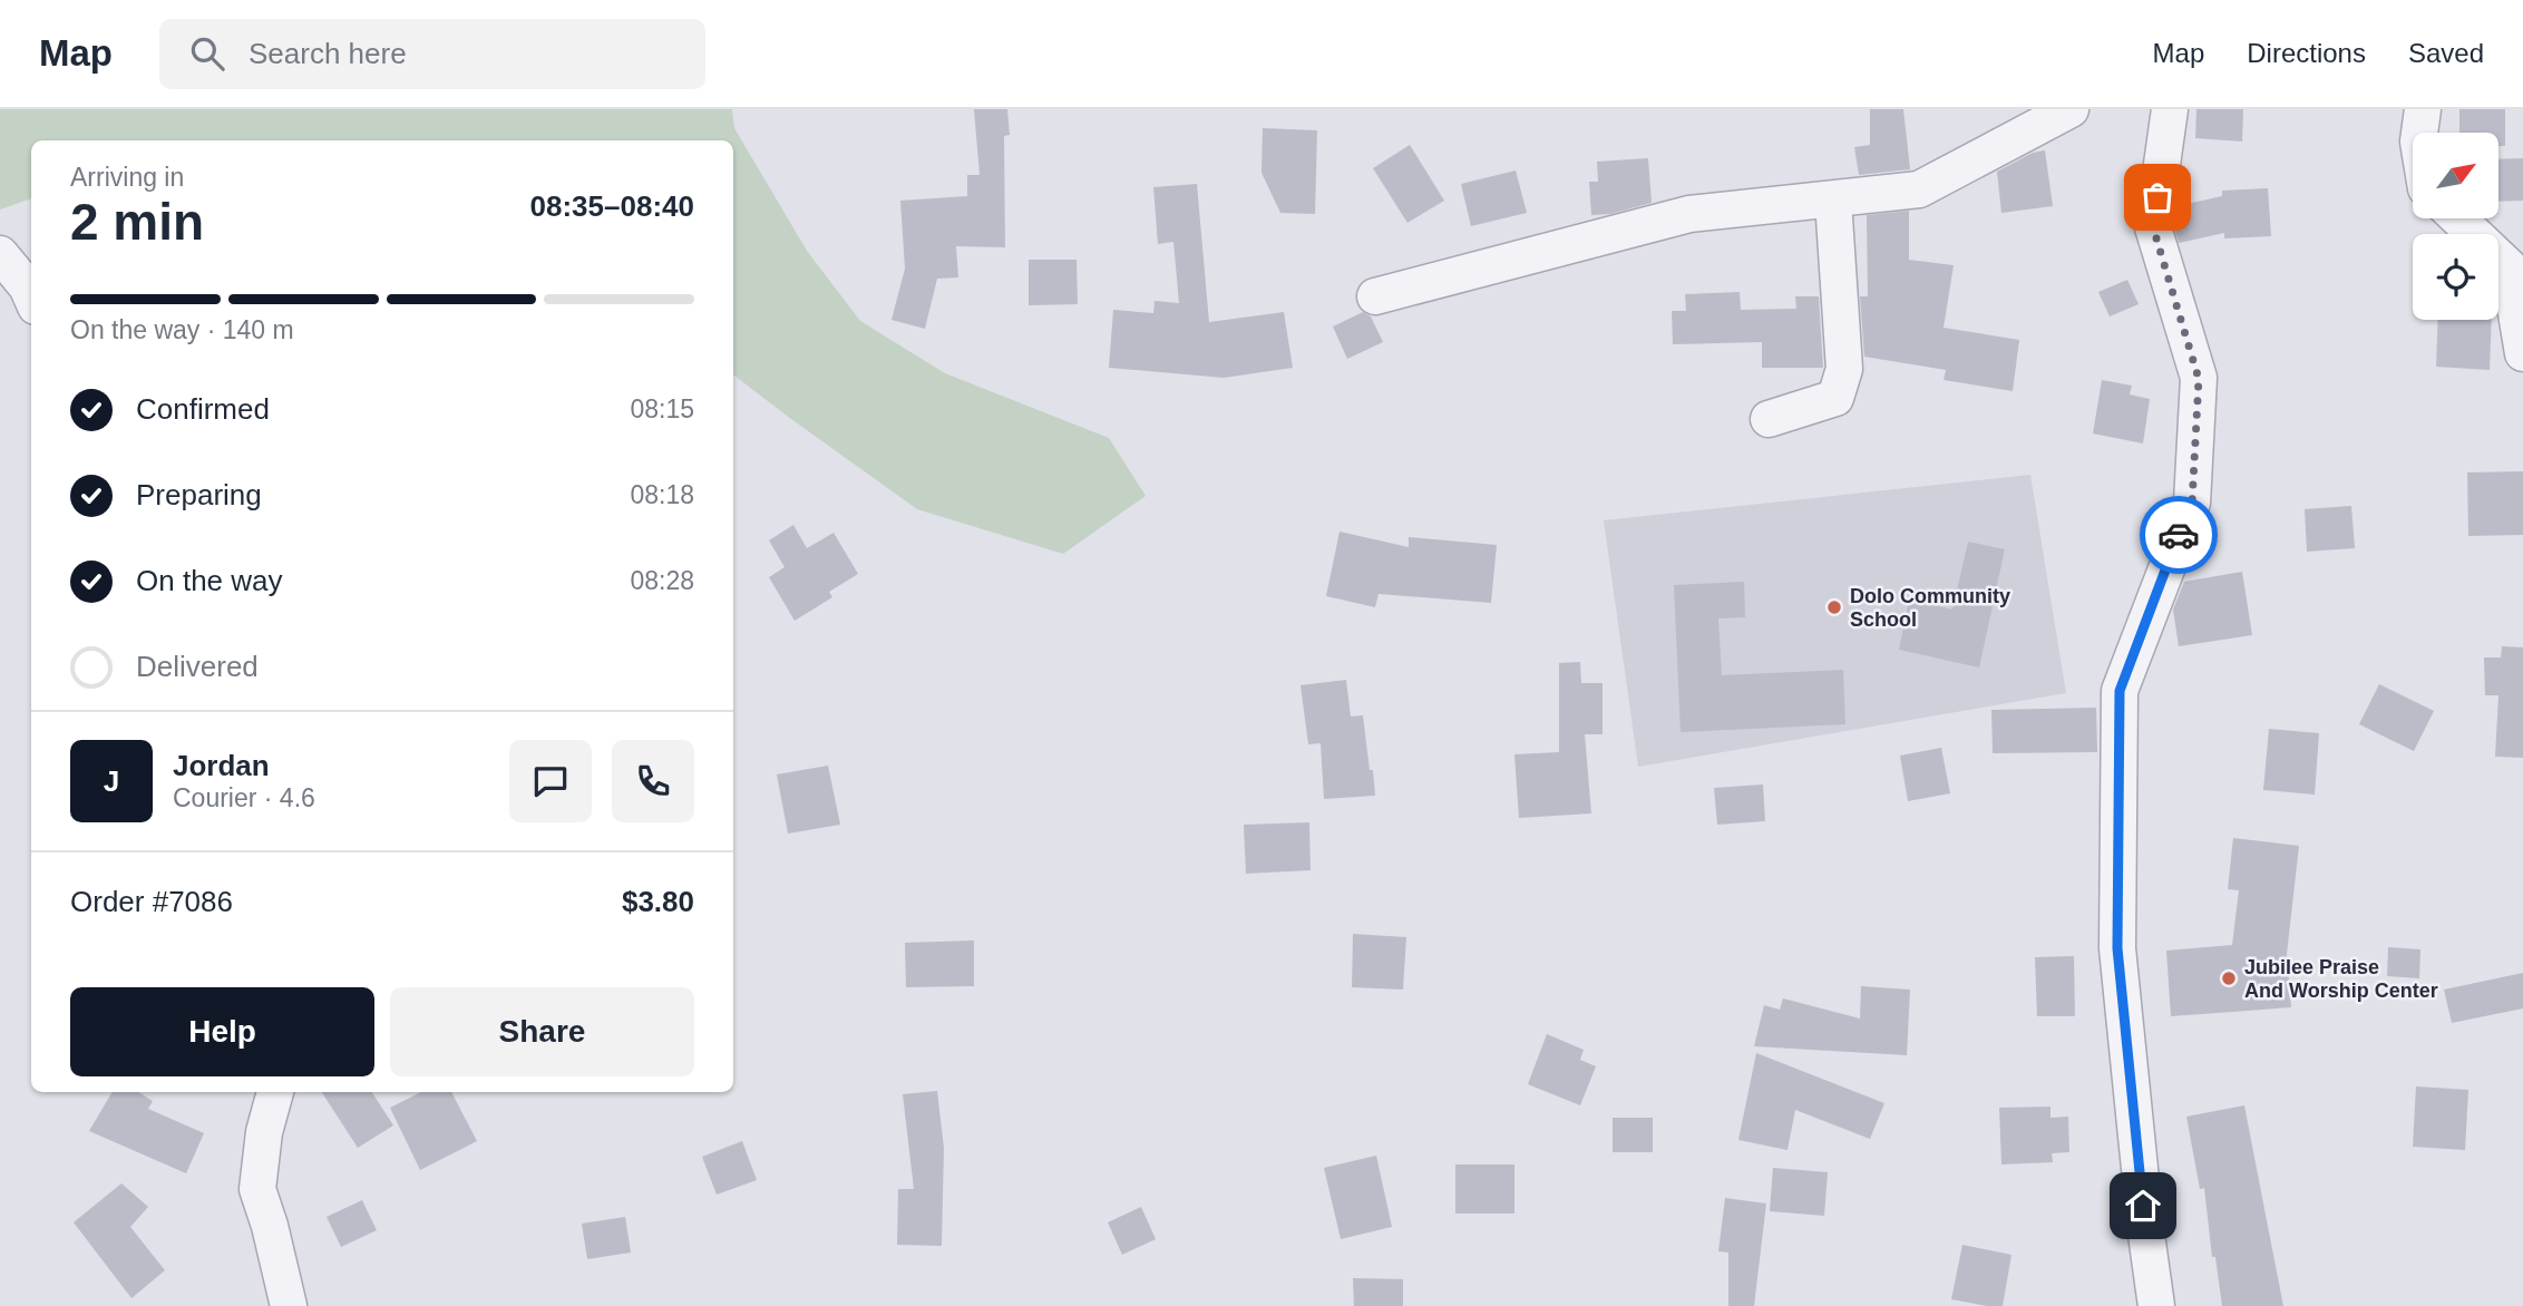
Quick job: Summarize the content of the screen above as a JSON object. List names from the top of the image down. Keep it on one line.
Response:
{"places":["Dolo Community School","Jubilee Praise And Worship Center"],"north":"top right","page":{"header":"Map","search":"Search here","nav":["Map","Directions","Saved"],"heading":["2 min","Arriving in","08:35–08:40"],"panel":["Jordan","Courier · 4.6","Order #7086","$3.80"],"bar":"On the way · 140 m","list":[["Confirmed","08:15"],["Preparing","08:18"],["On the way","08:28"],"Delivered"],"round":"J","buttons":["Help","Share"]}}
